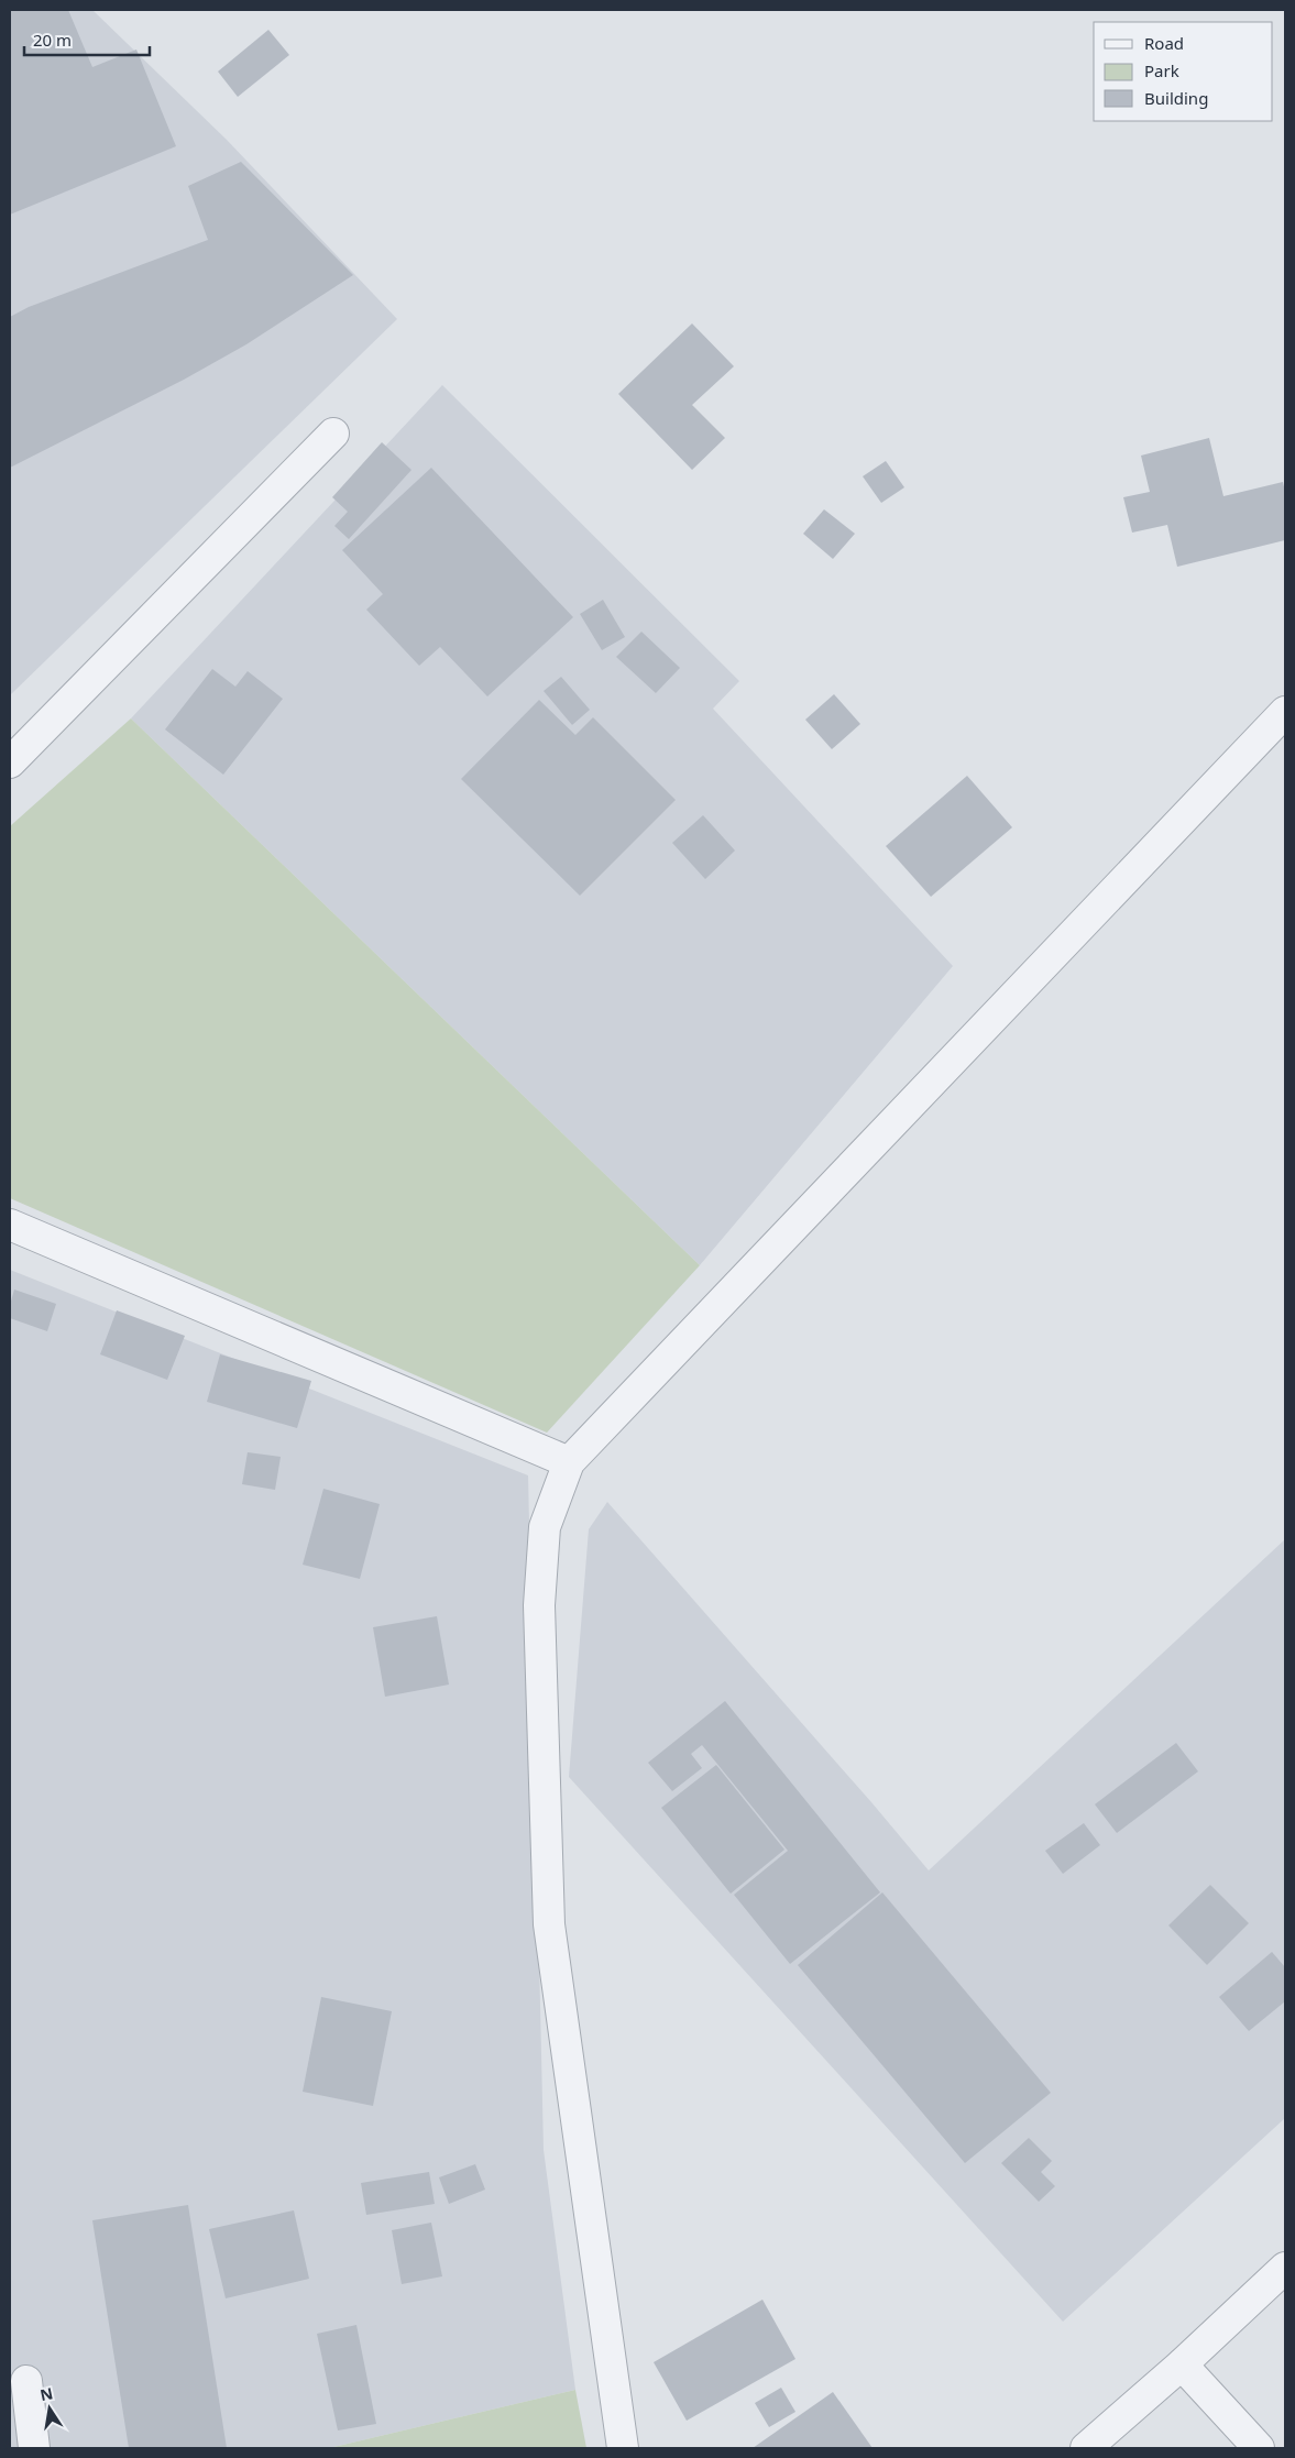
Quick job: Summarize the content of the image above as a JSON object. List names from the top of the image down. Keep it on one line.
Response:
{"legend":["Road","Park","Building"],"scale_bar":"20 m","north":"top"}
